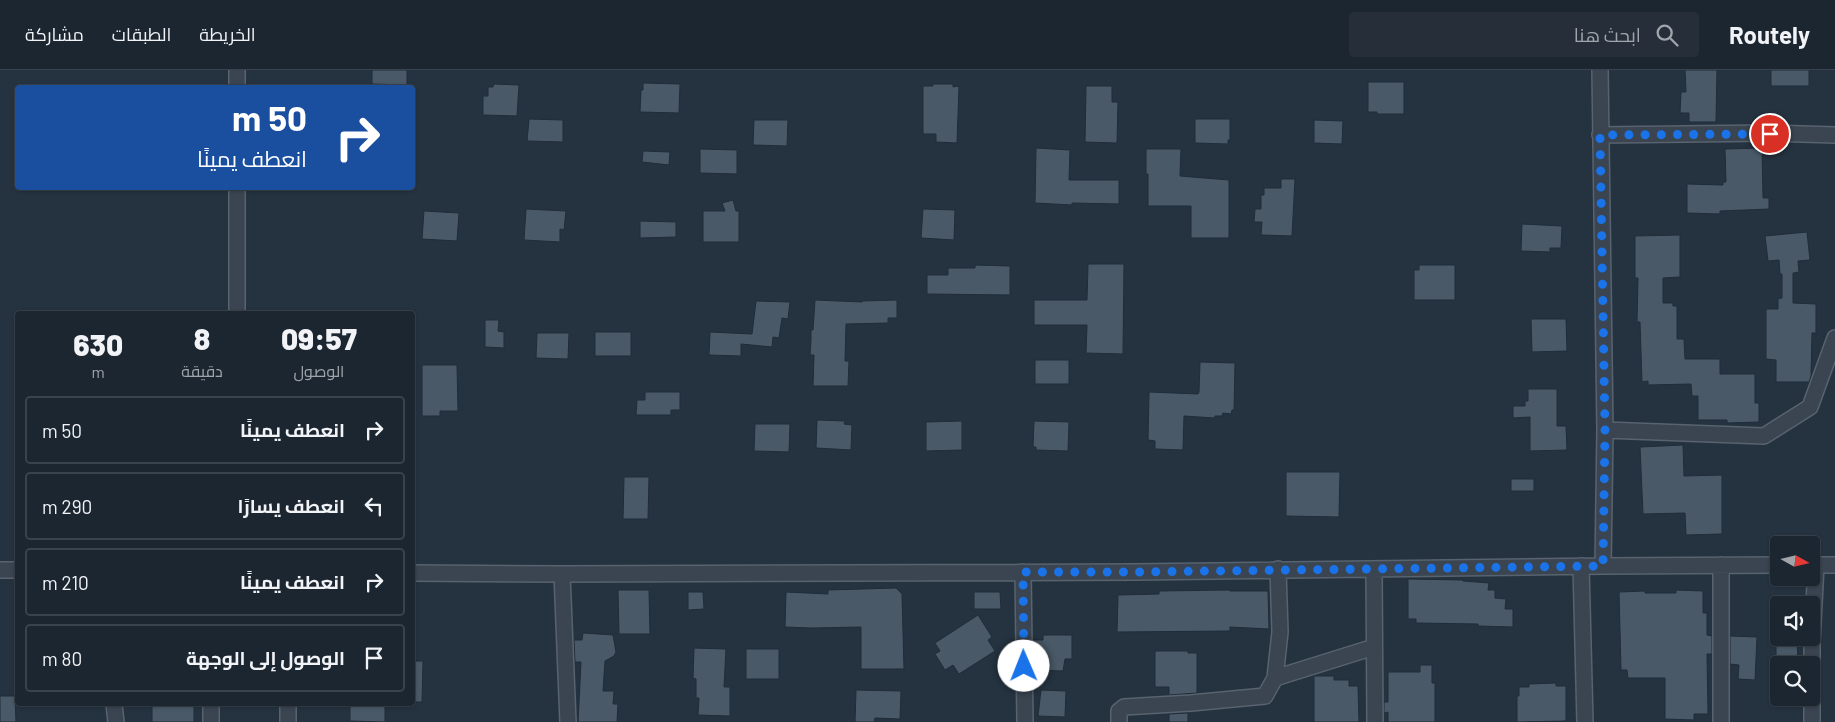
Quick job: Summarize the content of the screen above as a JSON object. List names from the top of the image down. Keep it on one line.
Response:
{"north":"right","page":{"header":"Routely","search":"ابحث هنا","nav":["الخريطة","الطبقات","مشاركة"],"turn":["50 m","انعطف يمينًا"],"eta":["09:57","الوصول","8","دقيقة","630","m"],"list":[{"name":"انعطف يمينًا","value":"50 m"},{"name":"انعطف يسارًا","value":"290 m"},{"name":"انعطف يمينًا","value":"210 m"},{"name":"الوصول إلى الوجهة","value":"80 m"}]}}
